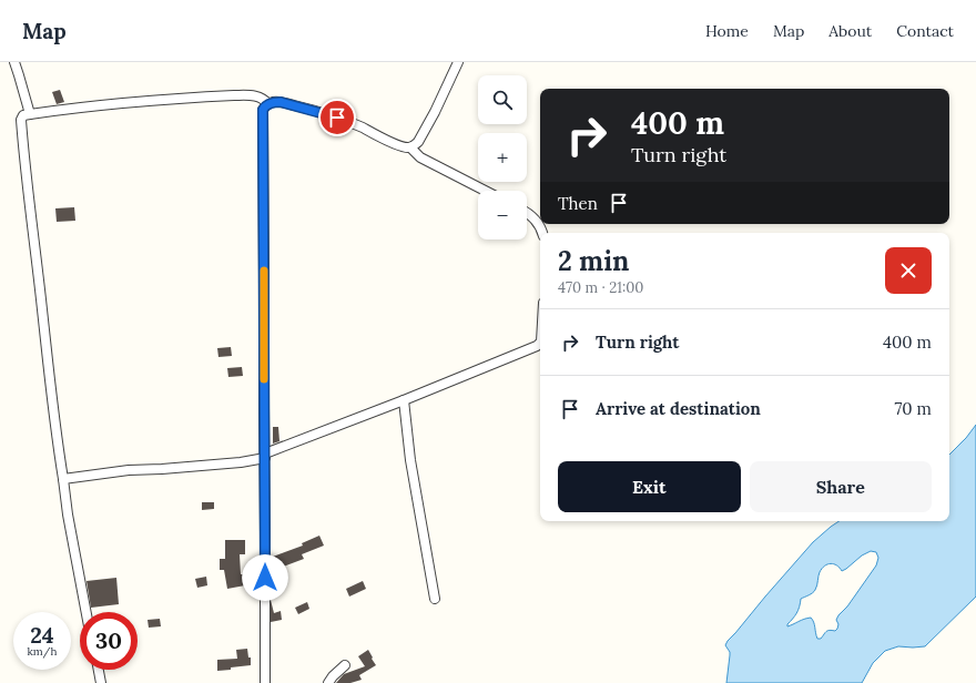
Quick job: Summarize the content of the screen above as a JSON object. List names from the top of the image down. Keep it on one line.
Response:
{"page":{"header":"Map","nav":["Home","Map","About","Contact"],"map_buttons":["+","−"],"turn":["400 m","Turn right"],"then":"Then","heading":["2 min","470 m · 21:00"],"list":[{"name":"Turn right","value":"400 m"},{"name":"Arrive at destination","value":"70 m"}],"buttons":["Exit","Share"],"speed":"24 km/h","limit":"30"}}
